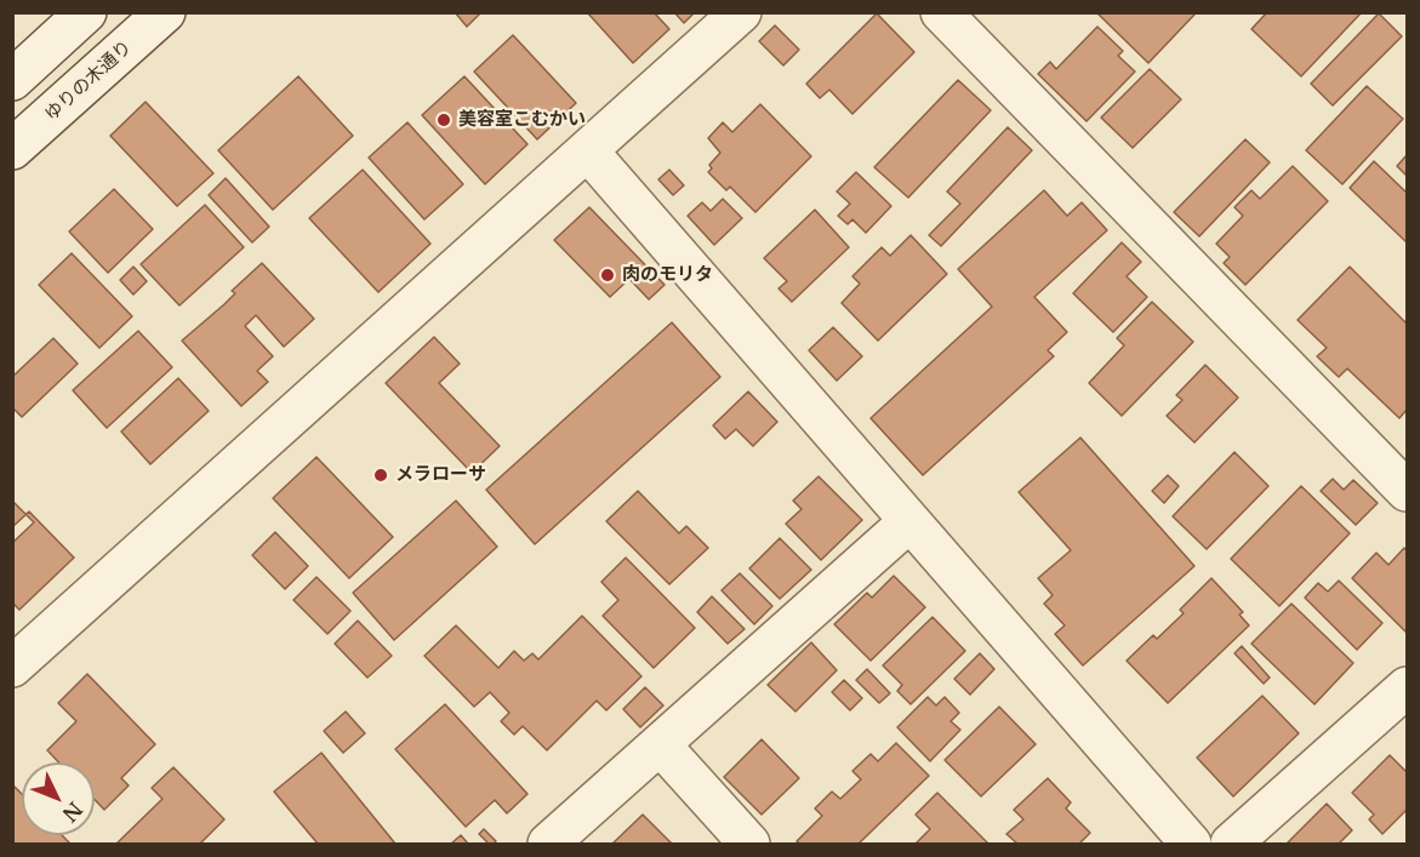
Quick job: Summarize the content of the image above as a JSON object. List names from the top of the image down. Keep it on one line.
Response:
{"streets":{"street":["ゆりの木通り"]},"places":["美容室こむかい","肉のモリタ","メラローサ"],"north":"bottom right"}
